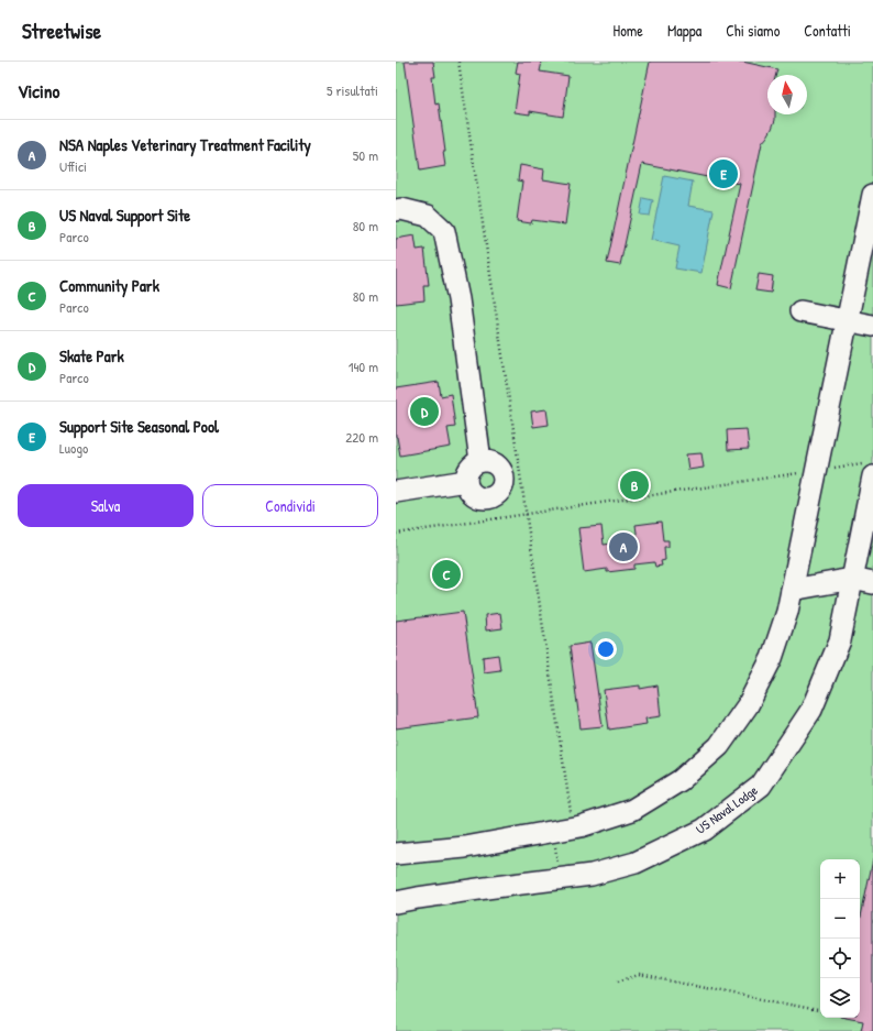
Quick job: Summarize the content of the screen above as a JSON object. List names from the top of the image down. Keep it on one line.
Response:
{"streets":{"street":["US Naval Lodge"]},"north":"top","page":{"header":"Streetwise","nav":["Home","Mappa","Chi siamo","Contatti"],"heading":["Vicino","5 risultati"],"list":[{"mark":"A","name":"NSA Naples Veterinary Treatment Facility","note":"Uffici","value":"50 m"},{"mark":"B","name":"US Naval Support Site","note":"Parco","value":"80 m"},{"mark":"C","name":"Community Park","note":"Parco","value":"80 m"},{"mark":"D","name":"Skate Park","note":"Parco","value":"140 m"},{"mark":"E","name":"Support Site Seasonal Pool","note":"Luogo","value":"220 m"}],"pins":["E","D","B","A","C"],"buttons":["Salva","Condividi"],"map_buttons":["+","−"]}}
